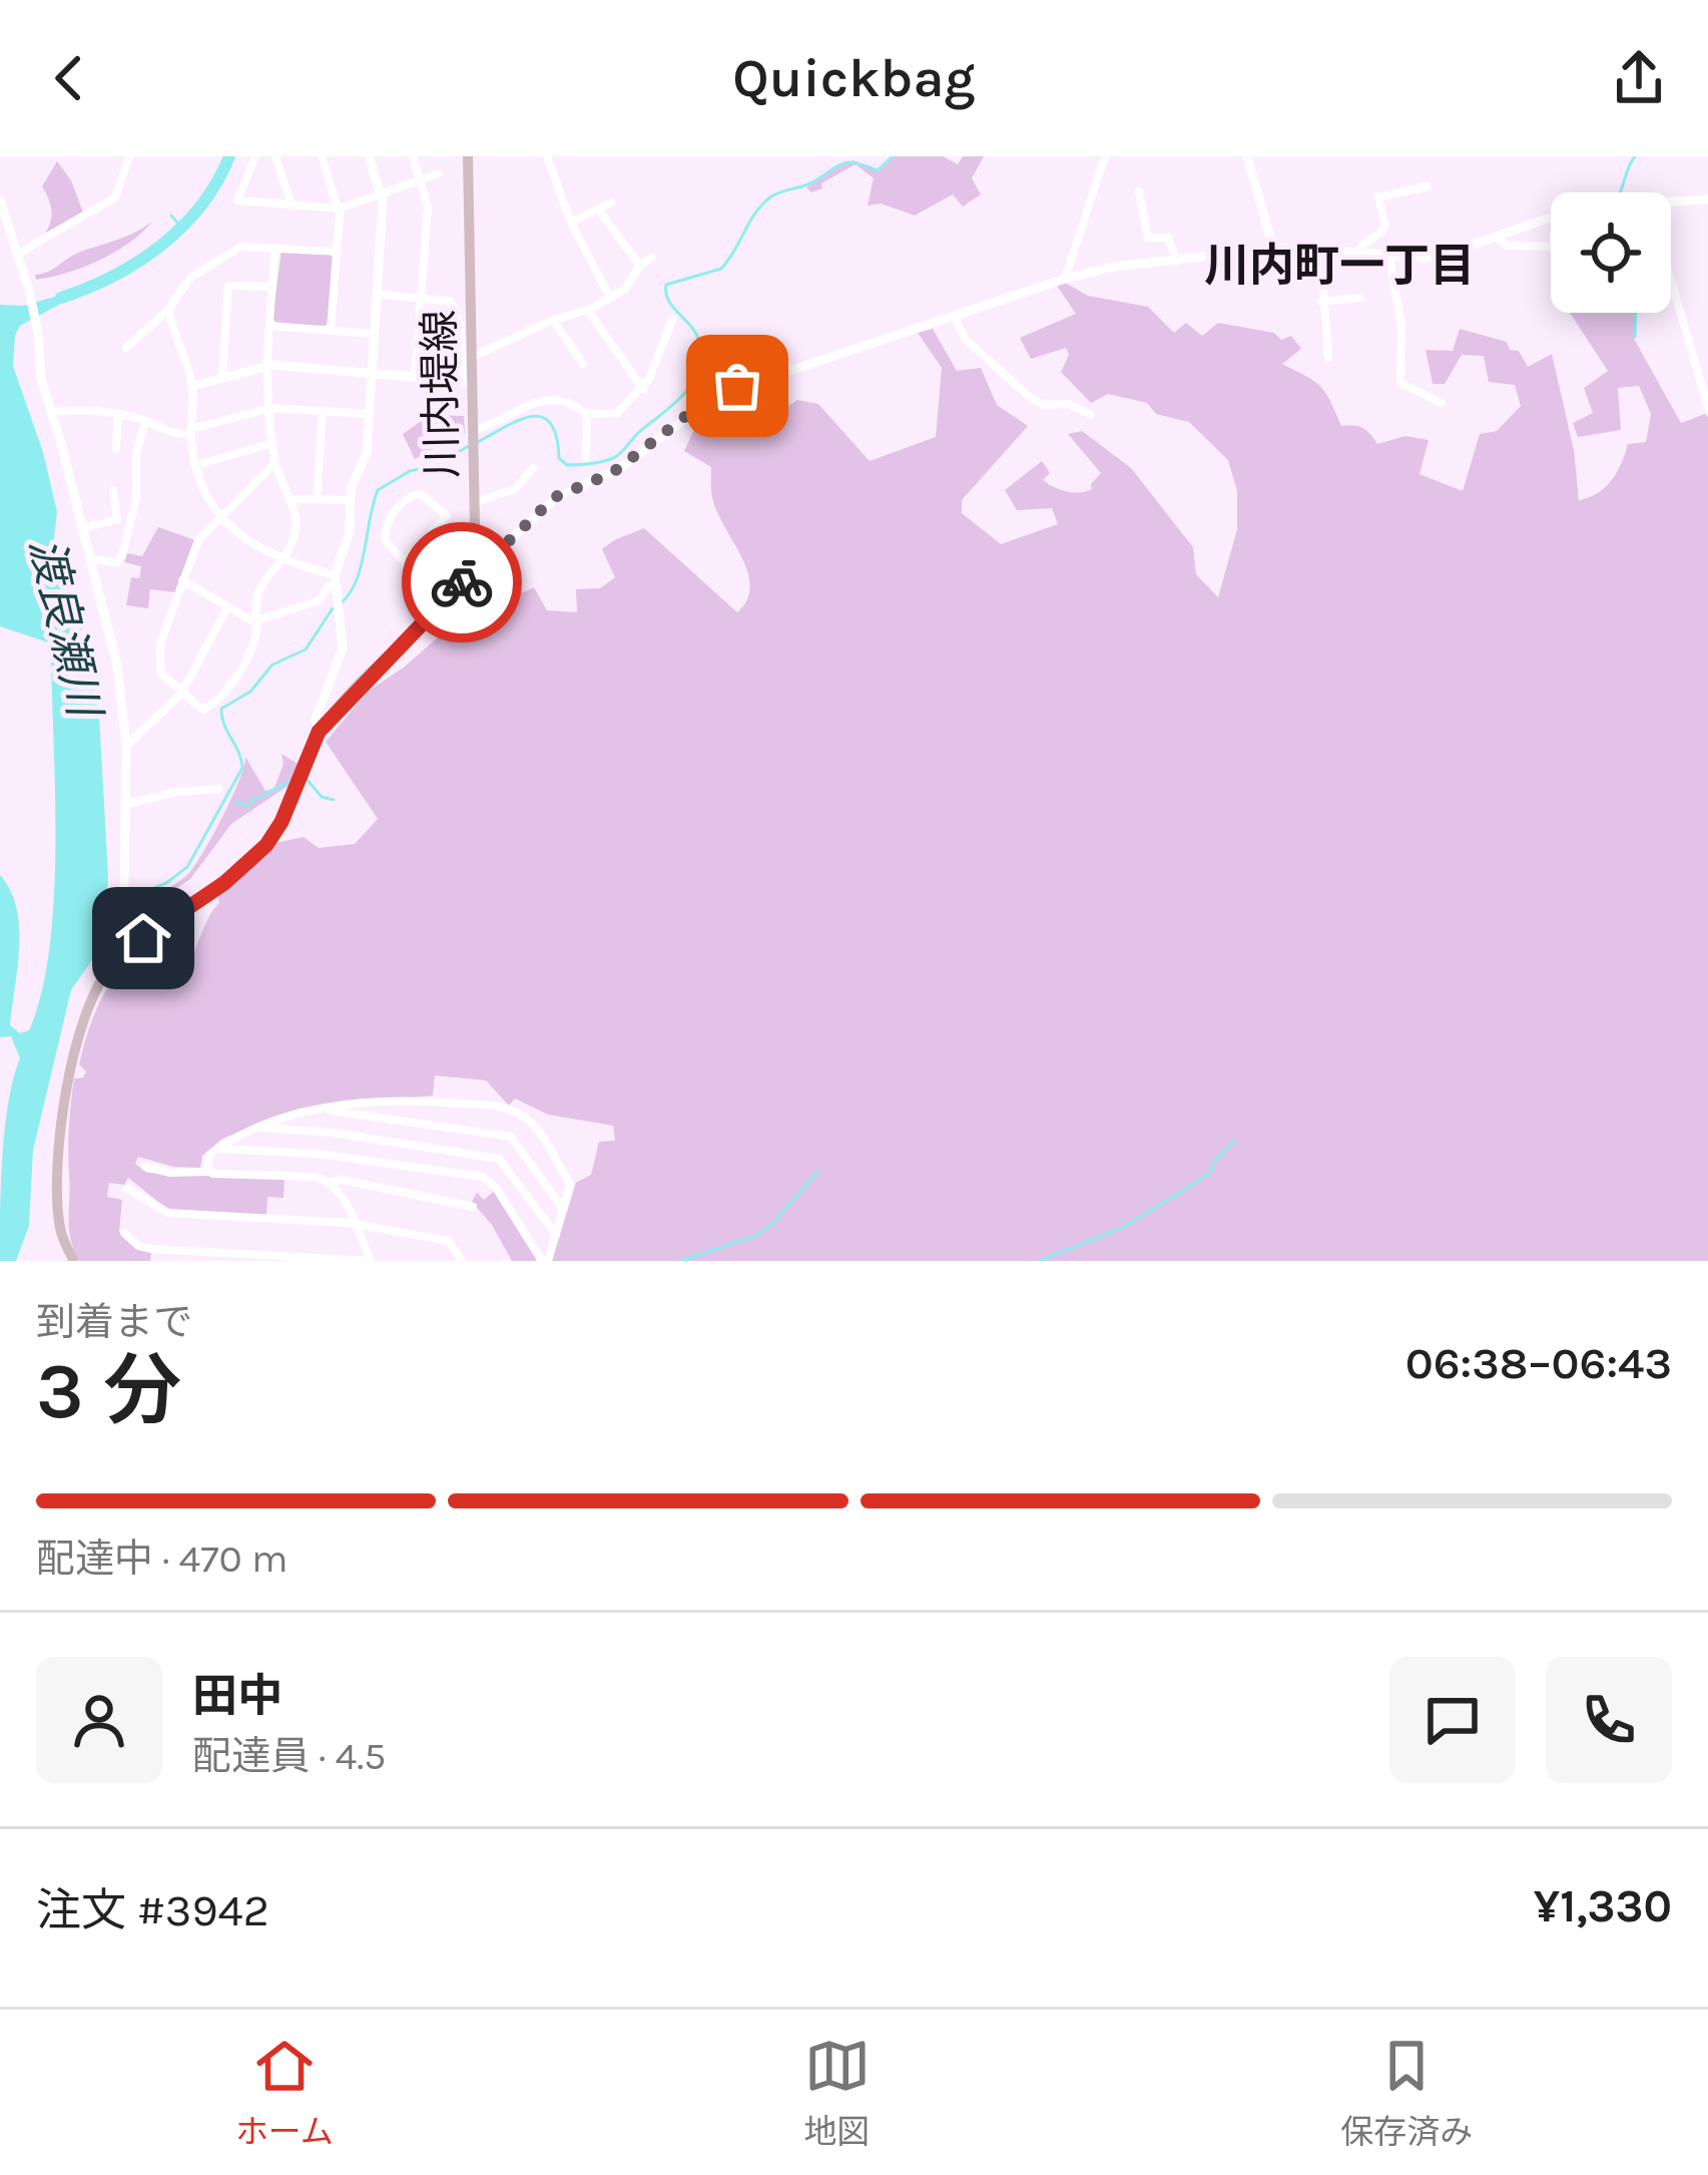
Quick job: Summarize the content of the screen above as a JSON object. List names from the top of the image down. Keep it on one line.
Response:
{"streets":{"main road":["川内堤線"]},"districts":["川内町一丁目"],"water":["渡良瀬川"],"page":{"header":"Quickbag","heading":["3 分","到着まで","06:38–06:43"],"panel":["田中","配達員 · 4.5","注文 #3942","¥1,330"],"bar":"配達中 · 470 m","tabs":["ホーム","地図","保存済み"]}}
